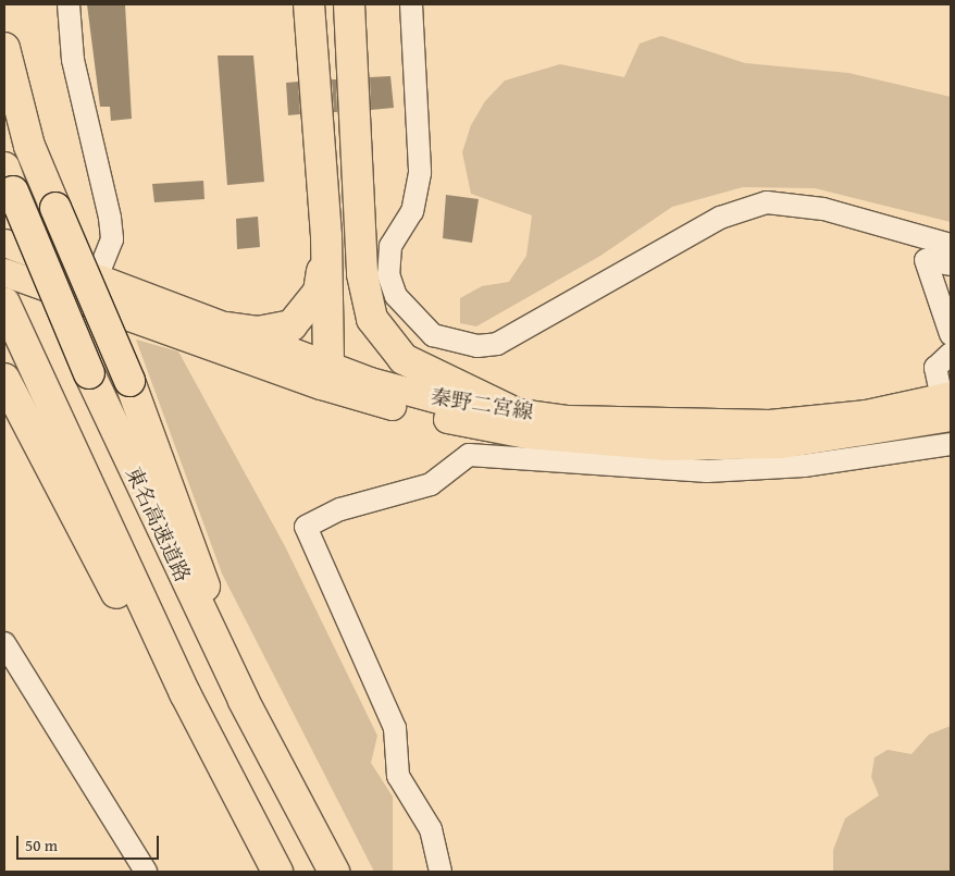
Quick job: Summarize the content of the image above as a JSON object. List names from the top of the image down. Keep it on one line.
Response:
{"streets":{"highway":["東名高速道路"],"main road":["秦野二宮線"]},"scale_bar":"50 m"}
